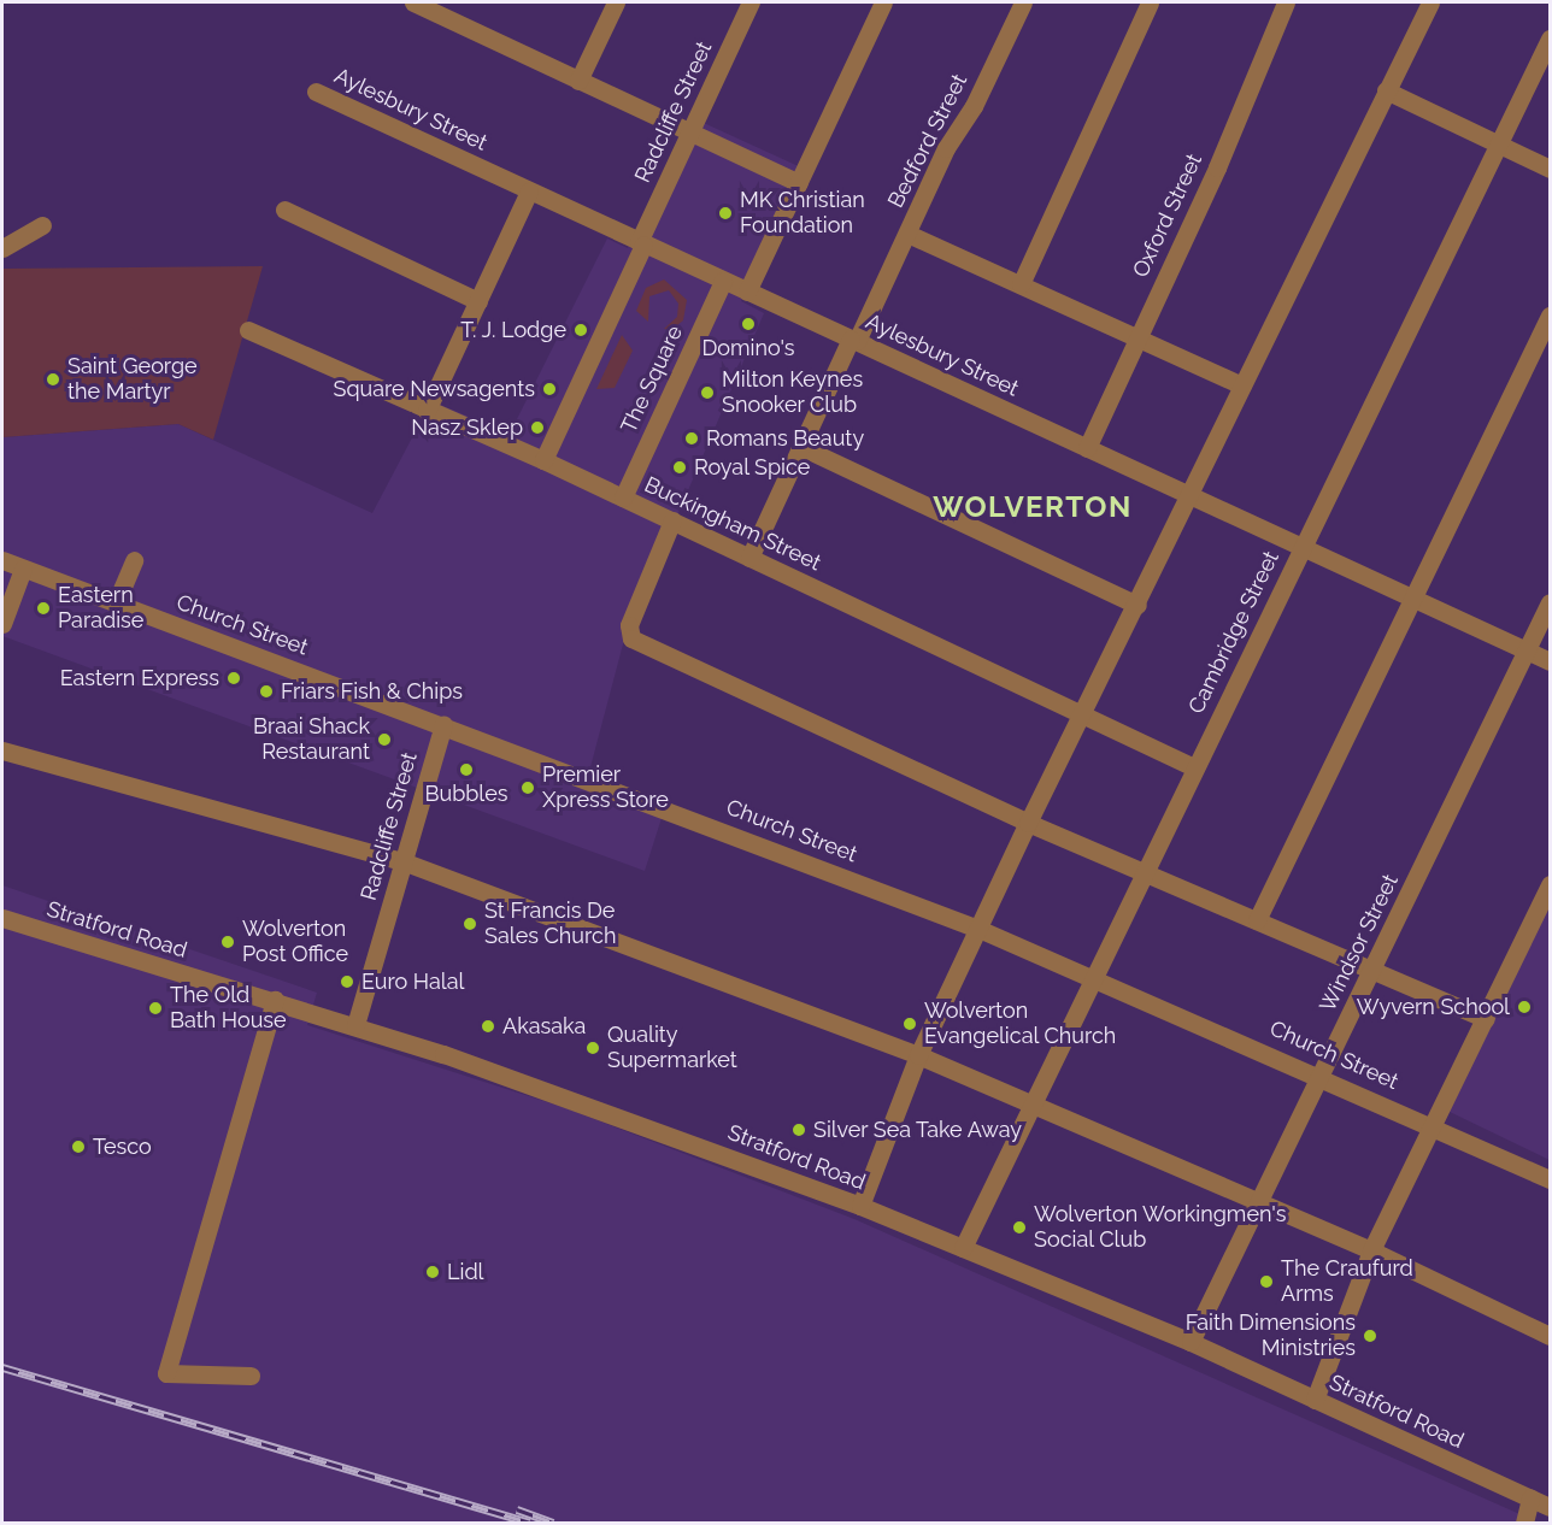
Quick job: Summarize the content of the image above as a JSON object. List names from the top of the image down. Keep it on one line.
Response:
{"streets":{"street":["Aylesbury Street","Radcliffe Street","Bedford Street","Oxford Street","The Square","Buckingham Street","Church Street","Cambridge Street","Stratford Road","Windsor Street"]},"crossings":[["Aylesbury Street","Radcliffe Street"],["Aylesbury Street","Bedford Street"],["Aylesbury Street","Oxford Street"],["Aylesbury Street","The Square"],["Aylesbury Street","Cambridge Street"],["Aylesbury Street","Windsor Street"],["Radcliffe Street","Buckingham Street"],["Radcliffe Street","Church Street"],["Radcliffe Street","Stratford Road"],["Bedford Street","Buckingham Street"],["The Square","Buckingham Street"],["Buckingham Street","Cambridge Street"],["Church Street","Cambridge Street"],["Church Street","Windsor Street"],["Cambridge Street","Stratford Road"],["Stratford Road","Windsor Street"]],"districts":["WOLVERTON"],"places":["MK Christian Foundation","Domino's","T. J. Lodge","Saint George the Martyr","Square Newsagents","Milton Keynes Snooker Club","Nasz Sklep","Romans Beauty","Royal Spice","Eastern Paradise","Eastern Express","Friars Fish & Chips","Braai Shack Restaurant","Bubbles","Premier Xpress Store","St Francis De Sales Church","Wolverton Post Office","Euro Halal","Wyvern School","The Old Bath House","Wolverton Evangelical Church","Akasaka","Quality Supermarket","Silver Sea Take Away","Tesco","Wolverton Workingmen's Social Club","Lidl","The Craufurd Arms","Faith Dimensions Ministries"]}
